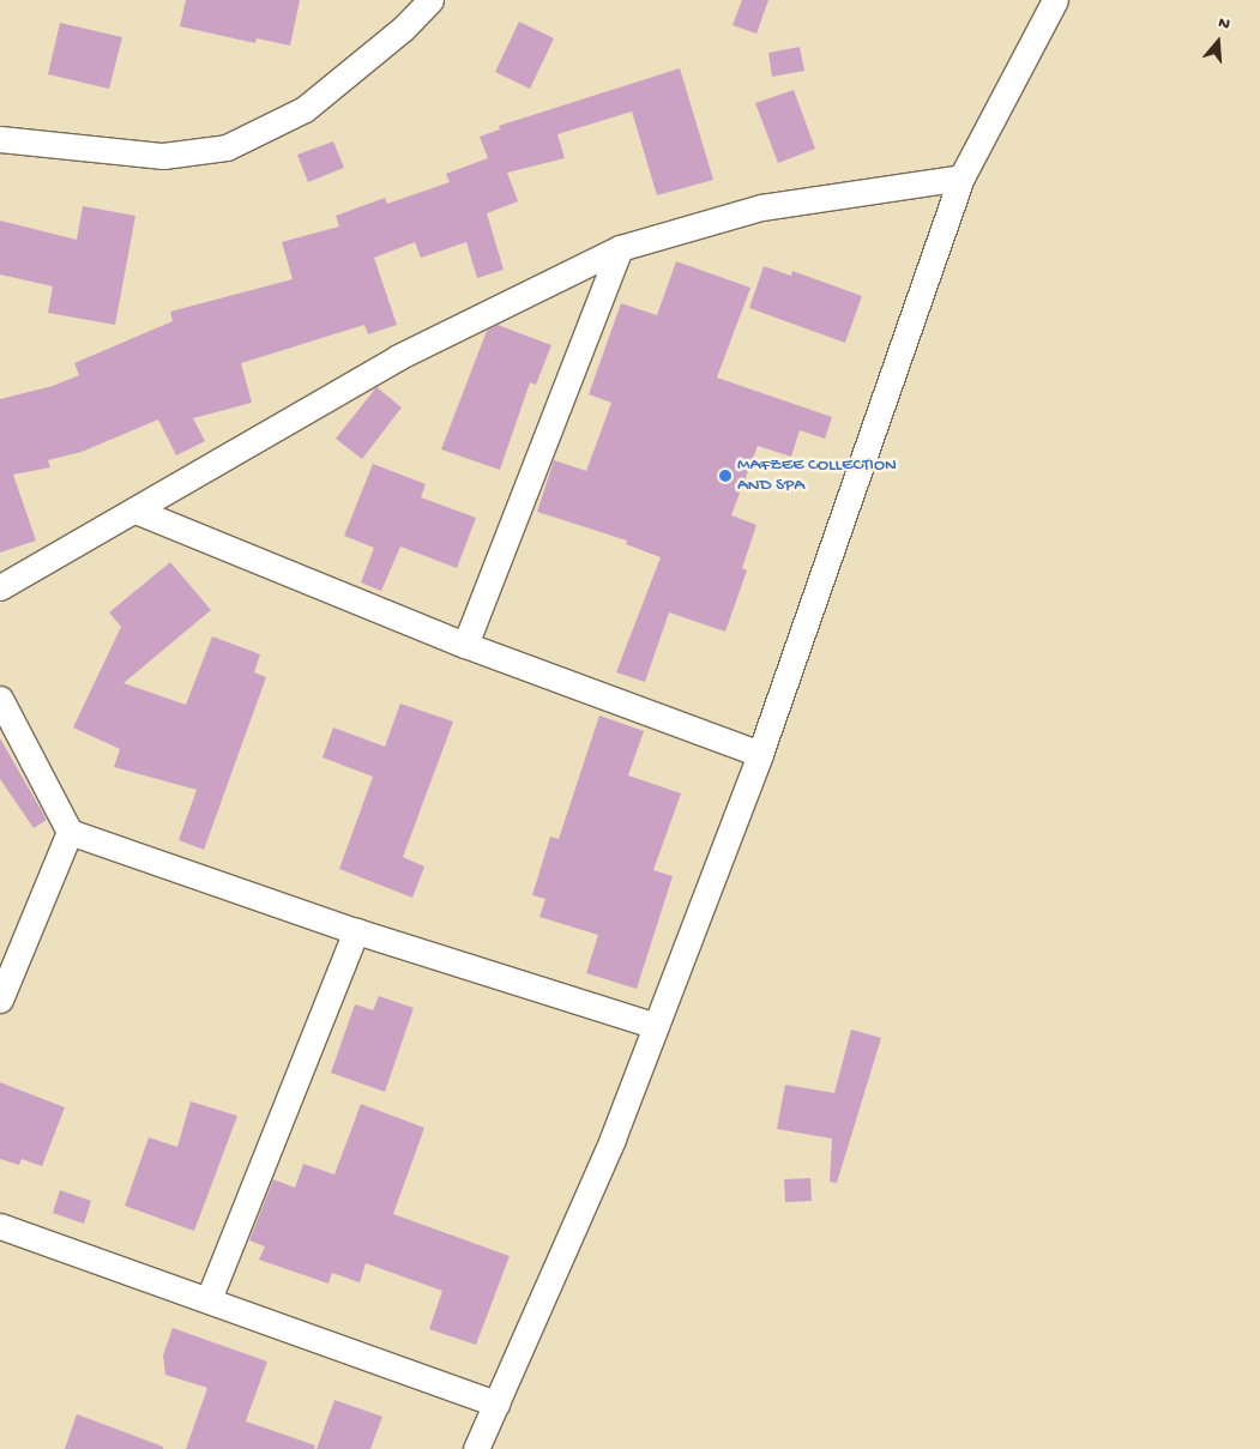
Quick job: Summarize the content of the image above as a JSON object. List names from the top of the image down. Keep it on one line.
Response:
{"places":["MAFZEE COLLECTION AND SPA"],"north":"top"}
